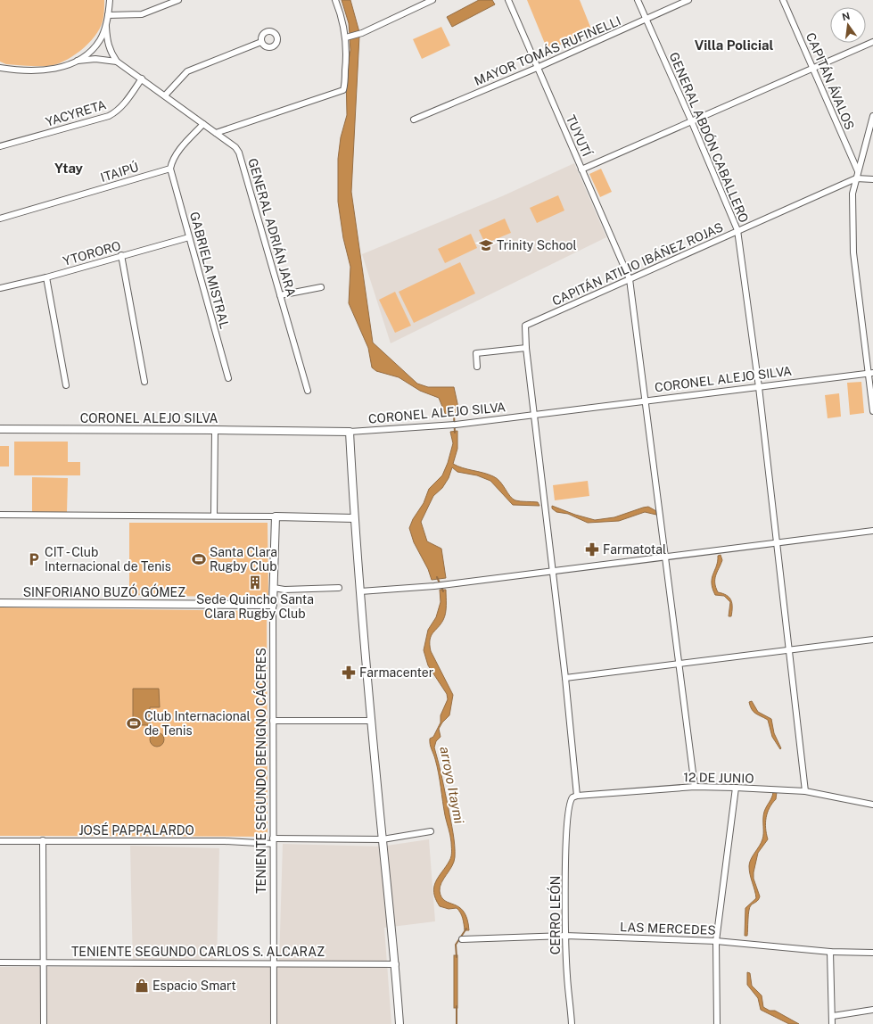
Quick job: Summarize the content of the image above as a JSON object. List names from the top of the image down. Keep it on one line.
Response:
{"streets":{"main road":["CORONEL ALEJO SILVA","SINFORIANO BUZÓ GÓMEZ","TENIENTE SEGUNDO BENIGNO CÁCERES"],"street":["MAYOR TOMÁS RUFINELLI","CAPITÁN ÁVALOS","YACYRETA","TUYUTÍ","GENERAL ABDÓN CABALLERO","ITAIPÚ","GENERAL ADRIÁN JARA","YTORORO","CAPITÁN ATILIO IBÁÑEZ ROJAS","GABRIELA MISTRAL","12 DE JUNIO","JOSÉ PAPPALARDO","CERRO LEÓN","LAS MERCEDES","TENIENTE SEGUNDO CARLOS S. ALCARAZ"]},"crossings":[["MAYOR TOMÁS RUFINELLI","TUYUTÍ"],["MAYOR TOMÁS RUFINELLI","GENERAL ABDÓN CABALLERO"],["YACYRETA","GENERAL ADRIÁN JARA"],["TUYUTÍ","CAPITÁN ATILIO IBÁÑEZ ROJAS"],["TUYUTÍ","CORONEL ALEJO SILVA"],["TUYUTÍ","12 DE JUNIO"],["GENERAL ABDÓN CABALLERO","CAPITÁN ATILIO IBÁÑEZ ROJAS"],["GENERAL ABDÓN CABALLERO","CORONEL ALEJO SILVA"],["GENERAL ABDÓN CABALLERO","12 DE JUNIO"],["ITAIPÚ","GABRIELA MISTRAL"],["YTORORO","GABRIELA MISTRAL"],["SINFORIANO BUZÓ GÓMEZ","TENIENTE SEGUNDO BENIGNO CÁCERES"],["TENIENTE SEGUNDO BENIGNO CÁCERES","JOSÉ PAPPALARDO"],["TENIENTE SEGUNDO BENIGNO CÁCERES","TENIENTE SEGUNDO CARLOS S. ALCARAZ"],["12 DE JUNIO","CERRO LEÓN"],["CERRO LEÓN","LAS MERCEDES"]],"districts":["Villa Policial","Ytay"],"water":["arroyo Itaymi"],"places":{"school or university":["Trinity School"],"pharmacy":["Farmatotal","Farmacenter"],"parking":["CIT - Club Internacional de Tenis"],"sports":["Santa Clara Rugby Club","Club Internacional de Tenis"],"building":["Sede Quincho Santa Clara Rugby Club"],"shop":["Espacio Smart"]},"north":"top"}
